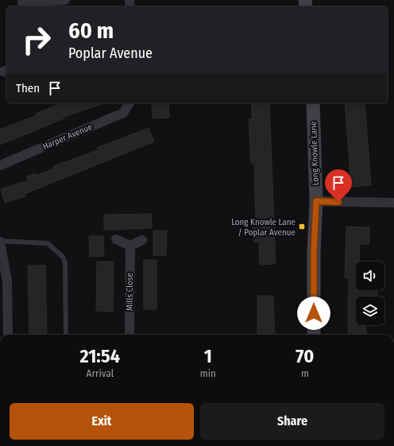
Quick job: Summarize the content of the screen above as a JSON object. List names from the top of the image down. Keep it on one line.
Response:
{"streets":{"main road":["Long Knowle Lane"],"street":["Harper Avenue","Mills Close"]},"places":{"transit":["Long Knowle Lane / Poplar Avenue"]},"page":{"turn":["60 m","Poplar Avenue"],"then":"Then","eta":["21:54","Arrival","1","min","70","m"],"buttons":["Exit","Share"]}}
